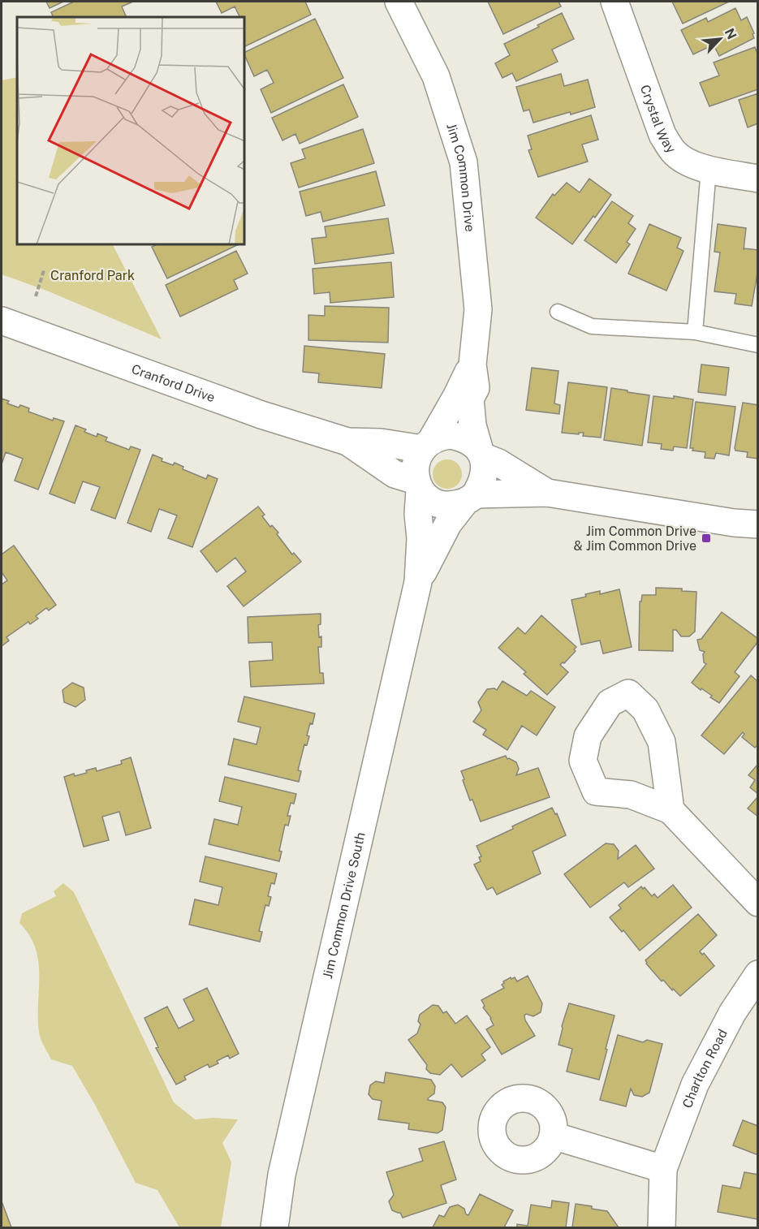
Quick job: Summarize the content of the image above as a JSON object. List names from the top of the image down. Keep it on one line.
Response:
{"streets":{"street":["Crystal Way","Jim Common Drive","Cranford Drive","Jim Common Drive South","Charlton Road"]},"crossings":[["Jim Common Drive","Cranford Drive"],["Jim Common Drive","Jim Common Drive South"],["Cranford Drive","Jim Common Drive South"]],"parks":["Cranford Park"],"places":{"transit":["Jim Common Drive & Jim Common Drive"]},"north":"top right"}
